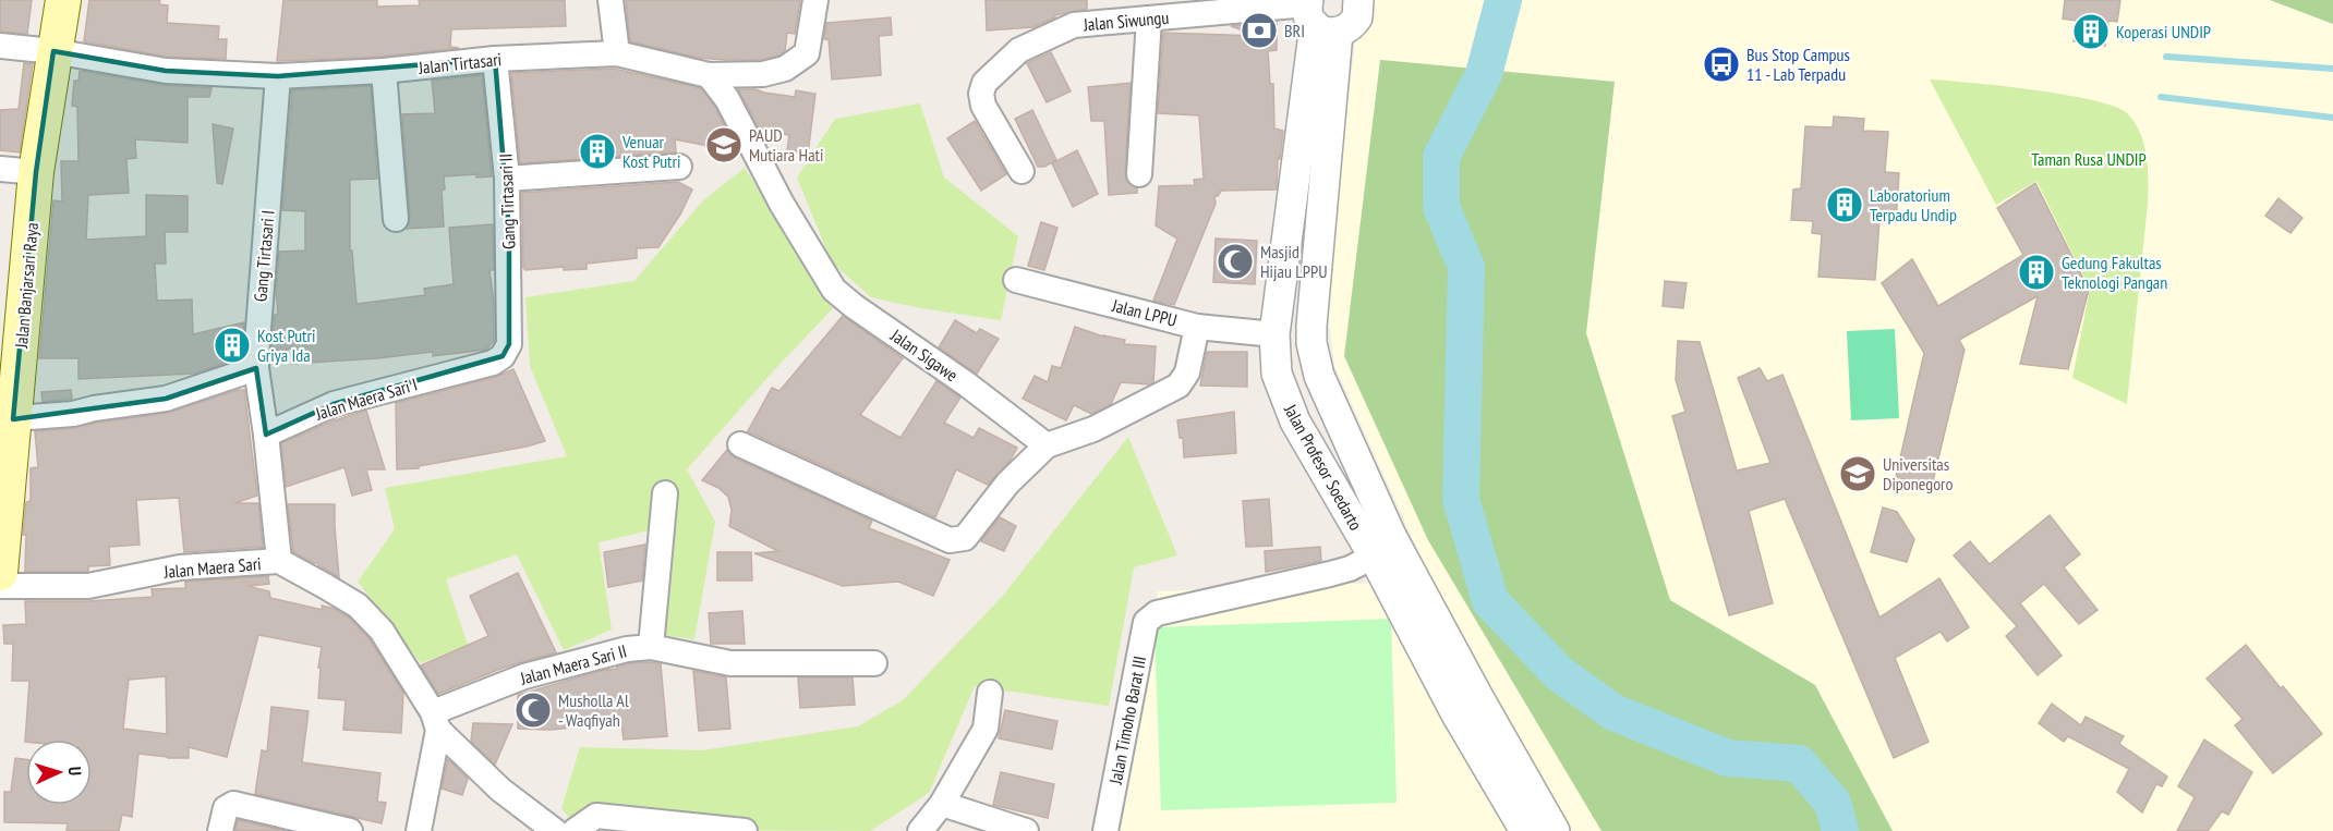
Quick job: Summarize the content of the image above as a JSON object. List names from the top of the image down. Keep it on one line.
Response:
{"streets":{"main road":["Jalan Banjarsari Raya"],"street":["Jalan Siwungu","Jalan Tirtasari","Gang Tirtasari II","Gang Tirtasari I","Jalan LPPU","Jalan Sigawe","Jalan Maera Sari I","Jalan Profesor Soedarto","Jalan Maera Sari","Jalan Maera Sari II","Jalan Timoho Barat III"]},"crossings":[["Jalan Siwungu","Jalan Profesor Soedarto"],["Jalan Tirtasari","Gang Tirtasari II"],["Jalan Tirtasari","Gang Tirtasari I"],["Jalan Tirtasari","Jalan Banjarsari Raya"],["Jalan Tirtasari","Jalan Sigawe"],["Gang Tirtasari II","Jalan Maera Sari I"],["Gang Tirtasari I","Jalan Maera Sari I"],["Jalan LPPU","Jalan Profesor Soedarto"],["Jalan Profesor Soedarto","Jalan Timoho Barat III"],["Jalan Maera Sari","Jalan Maera Sari II"]],"parks":["Taman Rusa UNDIP"],"places":{"bank":["BRI"],"building":["Koperasi UNDIP","Venuar Kost Putri","Laboratorium Terpadu Undip","Gedung Fakultas Teknologi Pangan","Kost Putri Griya Ida"],"bus stop":["Bus Stop Campus 11 - Lab Terpadu"],"school or university":["PAUD Mutiara Hati","Universitas Diponegoro"],"mosque":["Masjid Hijau LPPU","Musholla Al - Waqfiyah"]},"north":"right"}
